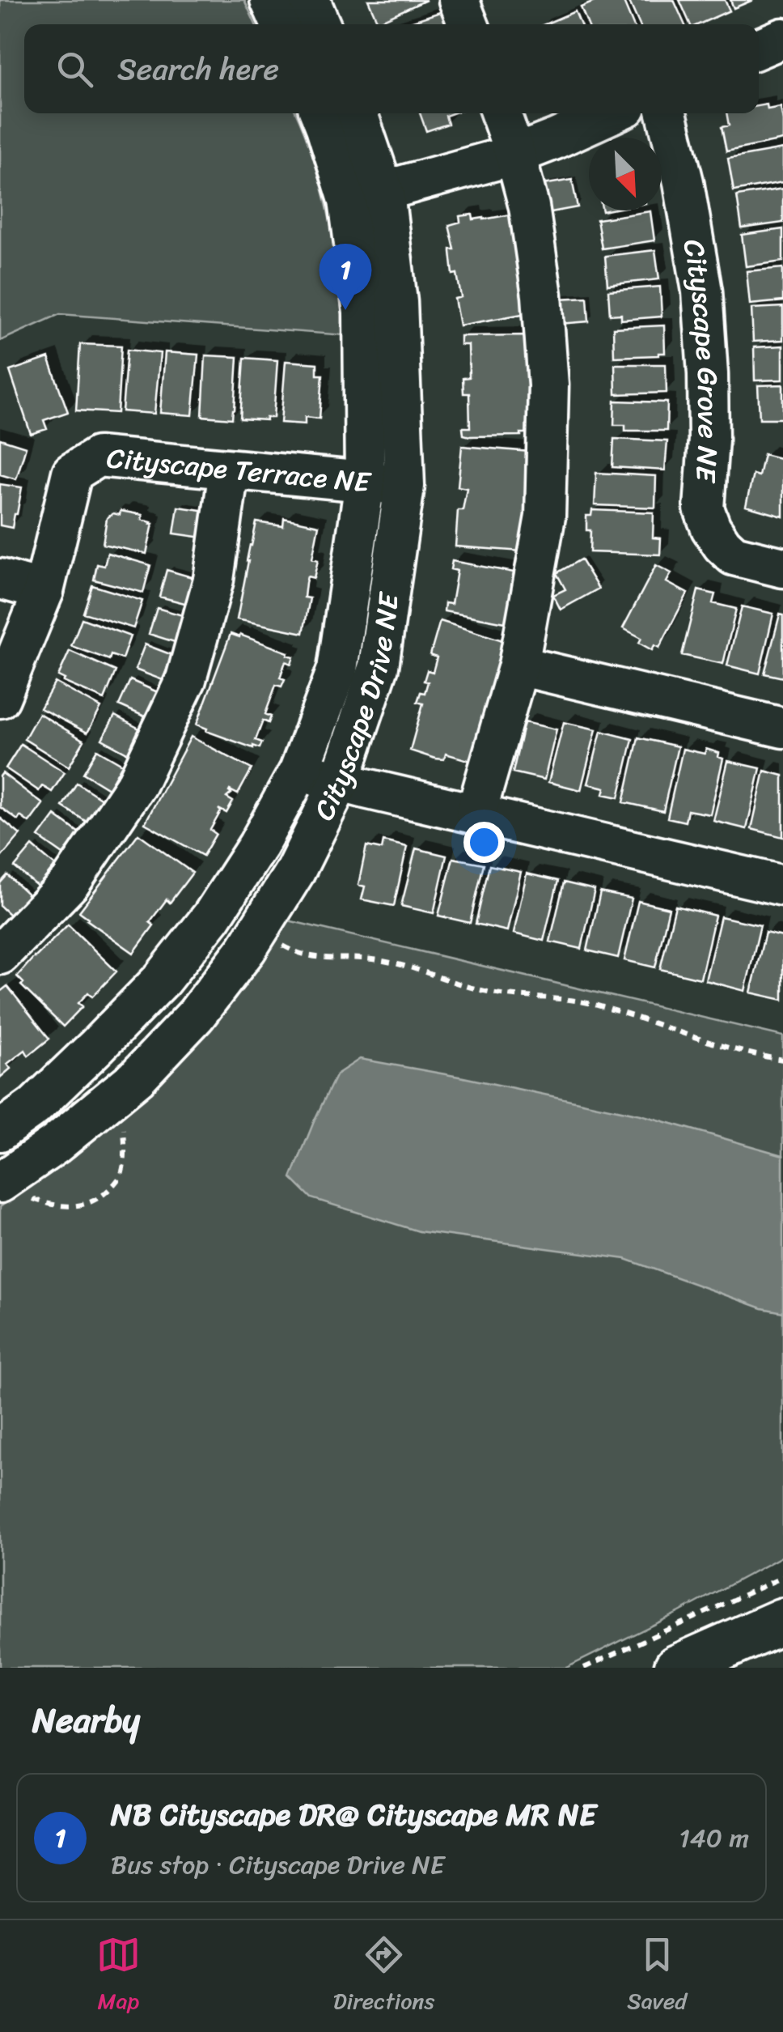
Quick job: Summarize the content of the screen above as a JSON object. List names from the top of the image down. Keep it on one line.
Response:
{"streets":{"street":["Cityscape Grove NE","Cityscape Terrace NE","Cityscape Drive NE"]},"crossings":[["Cityscape Terrace NE","Cityscape Drive NE"]],"north":"bottom right","page":{"search":"Search here","pins":"1","heading":"Nearby","list":[{"mark":"1","name":"NB Cityscape DR@ Cityscape MR NE","note":"Bus stop · Cityscape Drive NE","value":"140 m"}],"nav":["Map","Directions","Saved"]}}
